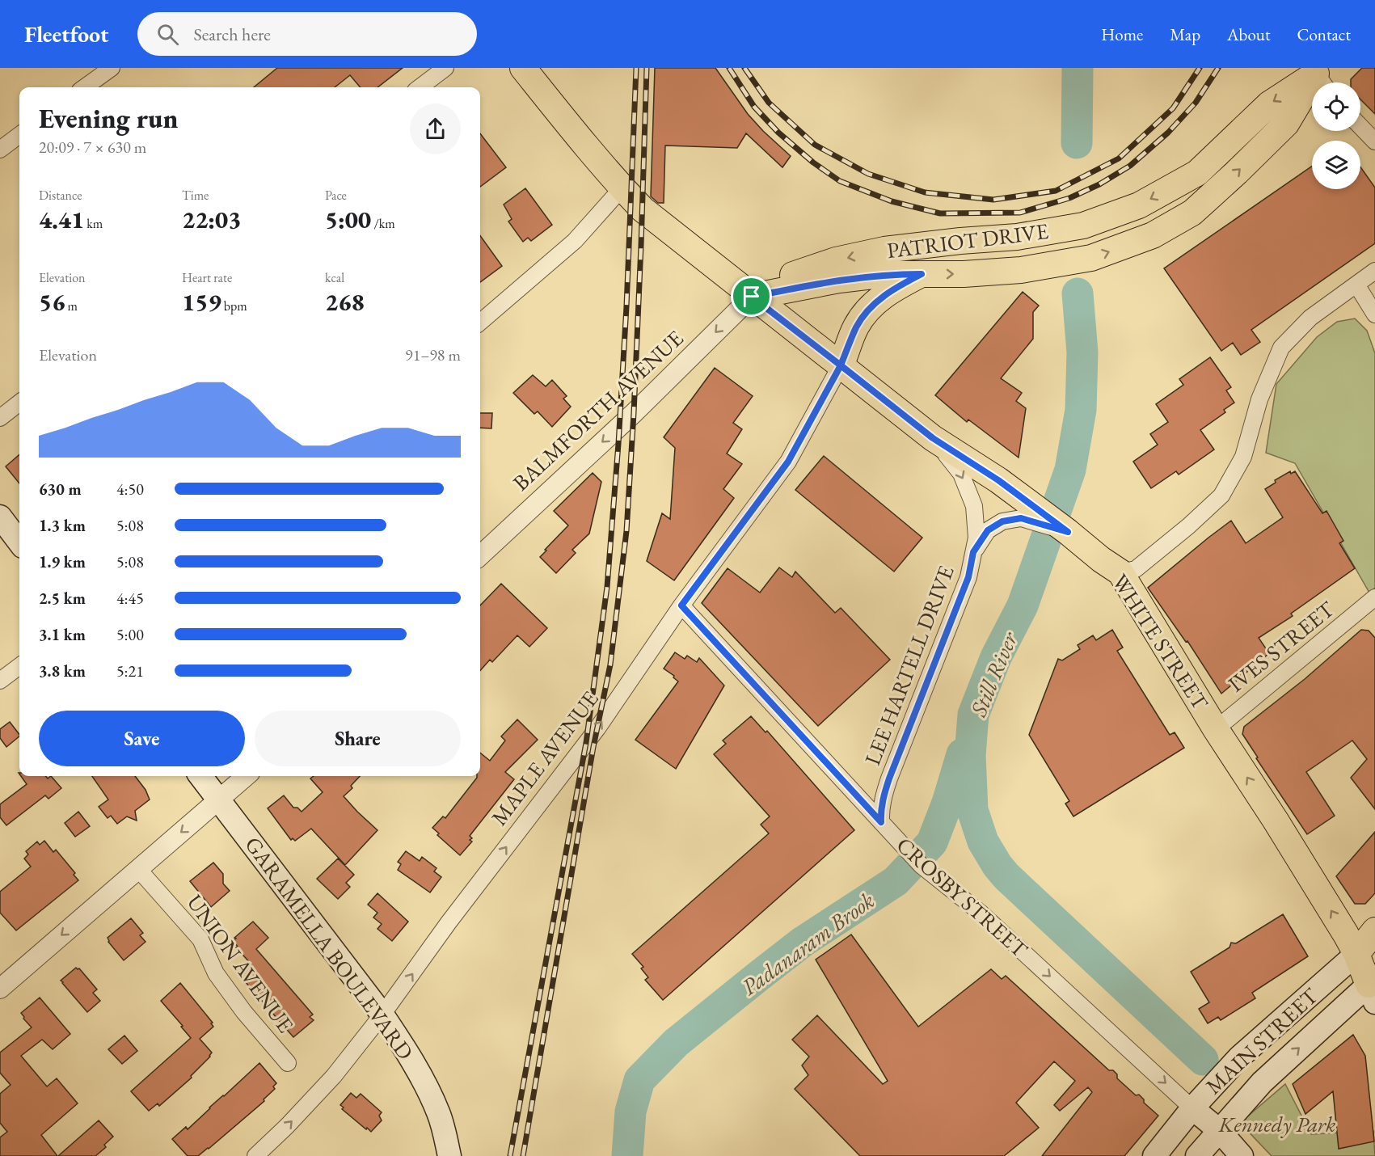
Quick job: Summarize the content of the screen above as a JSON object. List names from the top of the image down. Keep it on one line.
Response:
{"streets":{"main road":["PATRIOT DRIVE","WHITE STREET","CROSBY STREET","GARAMELLA BOULEVARD","MAIN STREET"],"street":["BALMFORTH AVENUE","IVES STREET","LEE HARTELL DRIVE","MAPLE AVENUE","UNION AVENUE"]},"crossings":[["PATRIOT DRIVE","BALMFORTH AVENUE"],["PATRIOT DRIVE","WHITE STREET"],["PATRIOT DRIVE","MAPLE AVENUE"],["BALMFORTH AVENUE","WHITE STREET"],["WHITE STREET","IVES STREET"],["WHITE STREET","LEE HARTELL DRIVE"],["WHITE STREET","MAPLE AVENUE"],["WHITE STREET","MAIN STREET"],["LEE HARTELL DRIVE","CROSBY STREET"],["MAPLE AVENUE","CROSBY STREET"],["MAPLE AVENUE","GARAMELLA BOULEVARD"],["CROSBY STREET","MAIN STREET"]],"one_way":["MAPLE AVENUE","CROSBY STREET"],"water":["Still River","Padanaram Brook"],"parks":["Kennedy Park"],"page":{"header":"Fleetfoot","search":"Search here","nav":["Home","Map","About","Contact"],"heading":["Evening run","20:09 · 7 × 630 m"],"stats":[["Distance","4.41 km"],["Time","22:03"],["Pace","5:00 /km"],["Elevation","56 m"],["Heart rate","159 bpm"],["kcal","268"]],"chart":["Elevation","91–98 m"],"list":[{"name":"630 m","note":"4:50"},{"name":"1.3 km","note":"5:08"},{"name":"1.9 km","note":"5:08"},{"name":"2.5 km","note":"4:45"},{"name":"3.1 km","note":"5:00"},{"name":"3.8 km","note":"5:21"}],"buttons":["Save","Share"]}}
